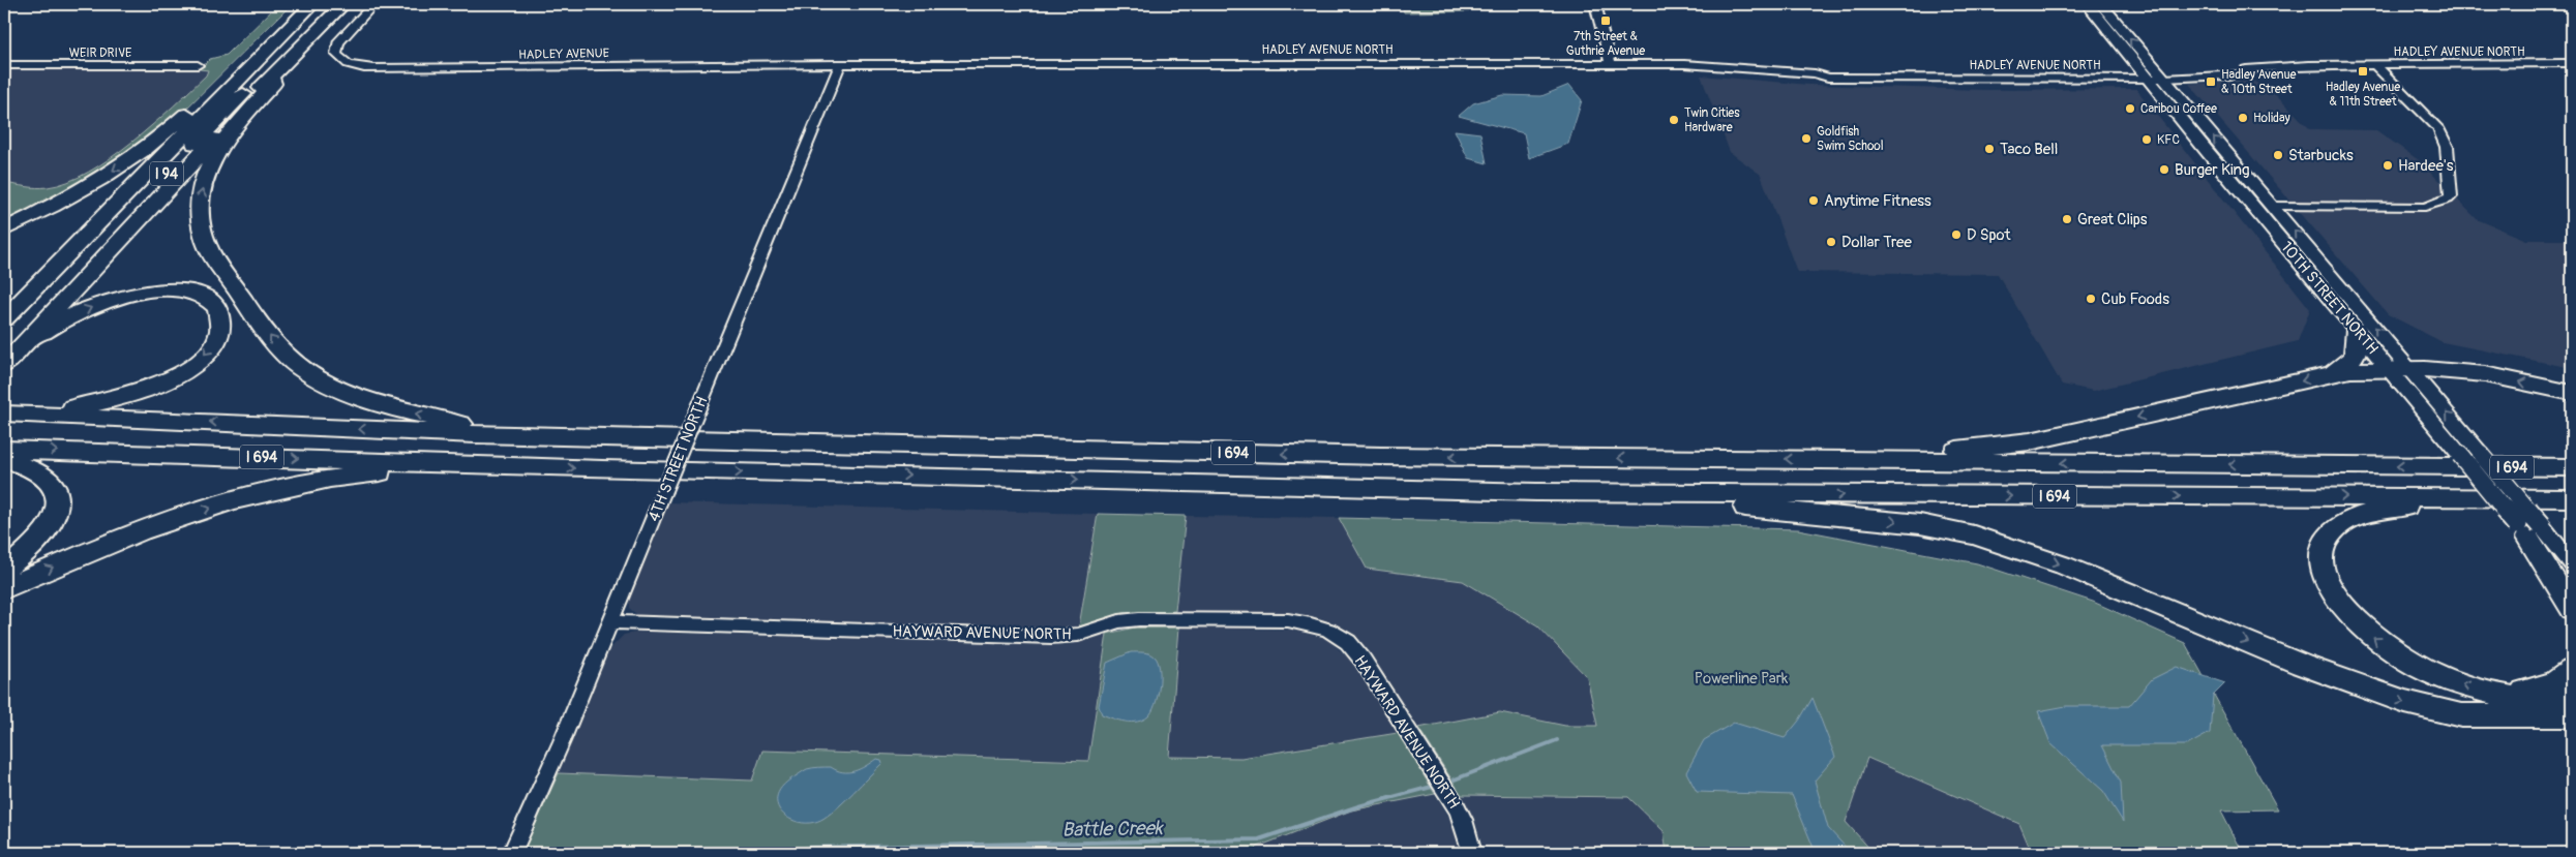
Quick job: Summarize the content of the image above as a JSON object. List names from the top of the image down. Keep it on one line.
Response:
{"streets":{"highway":["I 94","I 694"],"main road":["10TH STREET NORTH"],"street":["HADLEY AVENUE NORTH","WEIR DRIVE","HADLEY AVENUE","4TH STREET NORTH","HAYWARD AVENUE NORTH"]},"crossings":[["HADLEY AVENUE NORTH","HADLEY AVENUE"],["HADLEY AVENUE NORTH","10TH STREET NORTH"],["HADLEY AVENUE NORTH","4TH STREET NORTH"],["HADLEY AVENUE","4TH STREET NORTH"],["4TH STREET NORTH","HAYWARD AVENUE NORTH"]],"water":["Battle Creek"],"parks":["Powerline Park"],"places":{"transit":["7th Street & Guthrie Avenue","Hadley Avenue & 11th Street","Hadley Avenue & 10th Street"],"other":["Caribou Coffee","Holiday","Twin Cities Hardware","Goldfish Swim School","KFC","Taco Bell","Starbucks","Hardee's","Burger King","Anytime Fitness","Great Clips","D Spot","Dollar Tree","Cub Foods"]}}
